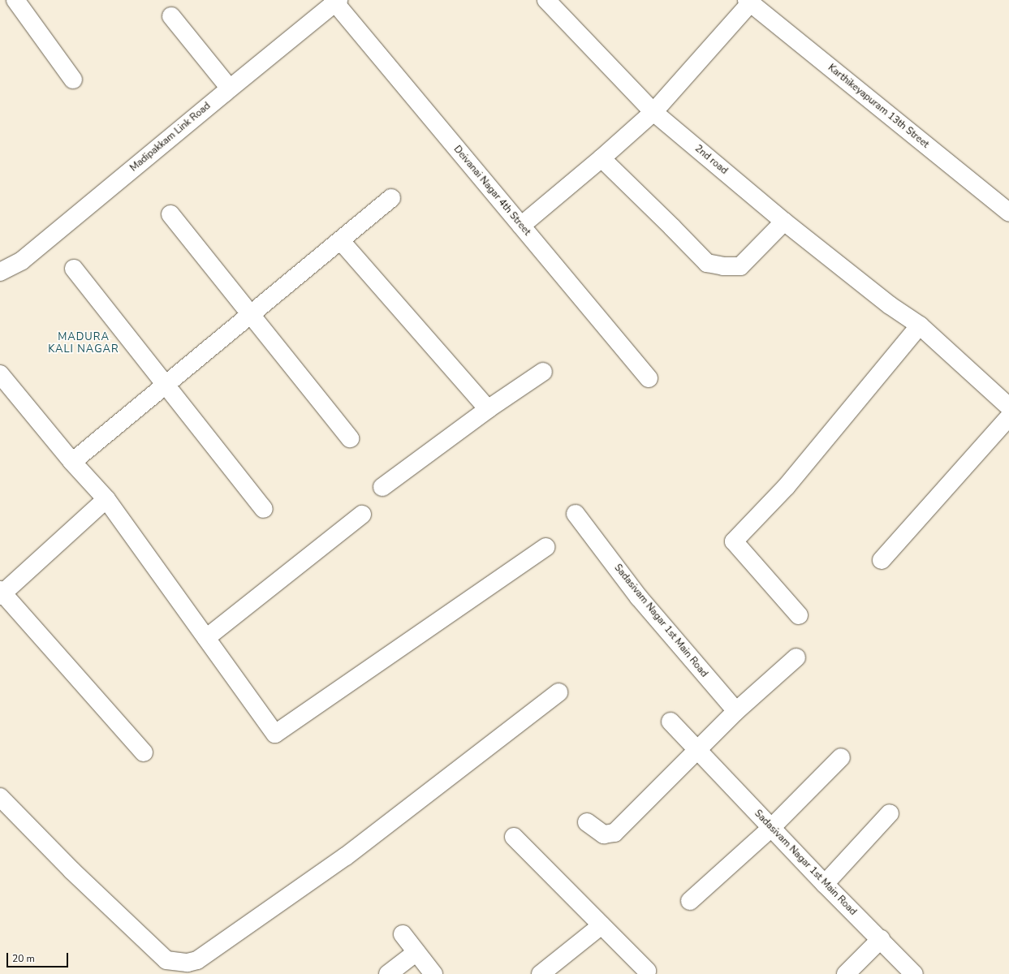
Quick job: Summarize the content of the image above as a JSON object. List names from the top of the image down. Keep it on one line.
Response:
{"streets":{"street":["Karthikeyapuram 13th Street","Madipakkam Link Road","2nd road","Deivanai Nagar 4th Street","Sadasivam Nagar 1st Main Road"]},"crossings":[["Madipakkam Link Road","Deivanai Nagar 4th Street"]],"districts":["MADURA KALI NAGAR"],"scale_bar":"20 m"}
